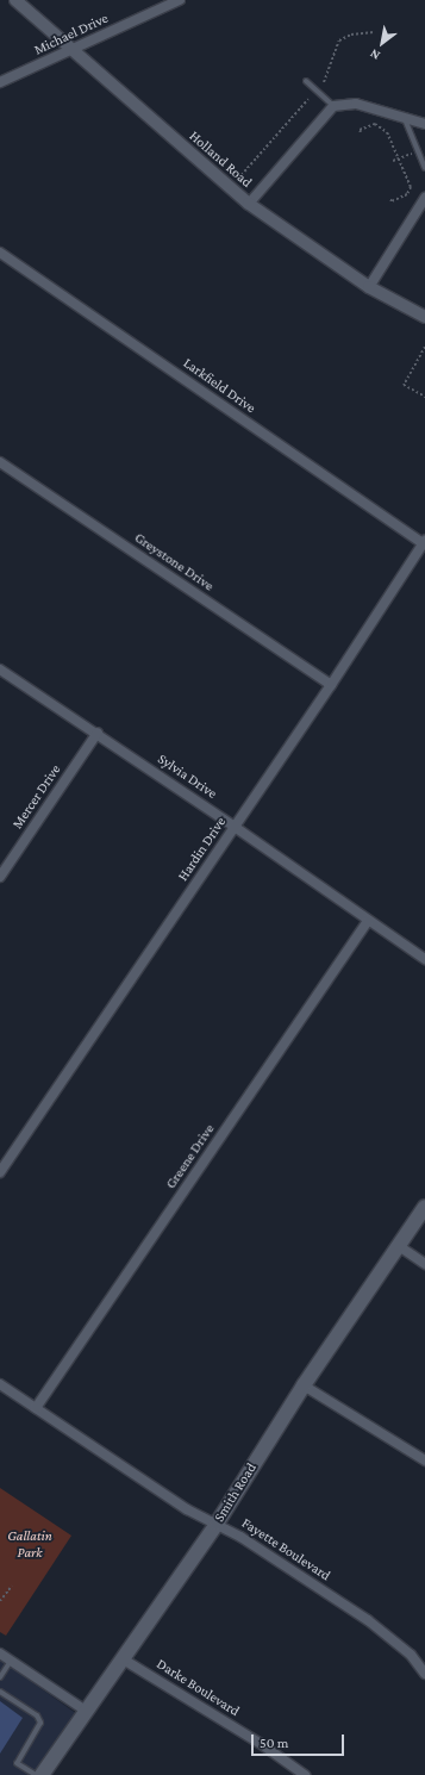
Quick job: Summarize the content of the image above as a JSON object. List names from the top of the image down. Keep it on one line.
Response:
{"streets":{"main road":["Smith Road"],"street":["Michael Drive","Holland Road","Larkfield Drive","Greystone Drive","Sylvia Drive","Mercer Drive","Hardin Drive","Greene Drive","Fayette Boulevard","Darke Boulevard"]},"crossings":[["Michael Drive","Holland Road"],["Larkfield Drive","Hardin Drive"],["Greystone Drive","Hardin Drive"],["Sylvia Drive","Mercer Drive"],["Sylvia Drive","Hardin Drive"],["Sylvia Drive","Greene Drive"],["Greene Drive","Fayette Boulevard"],["Smith Road","Fayette Boulevard"],["Smith Road","Darke Boulevard"]],"parks":["Gallatin Park"],"scale_bar":"50 m","north":"bottom left"}
